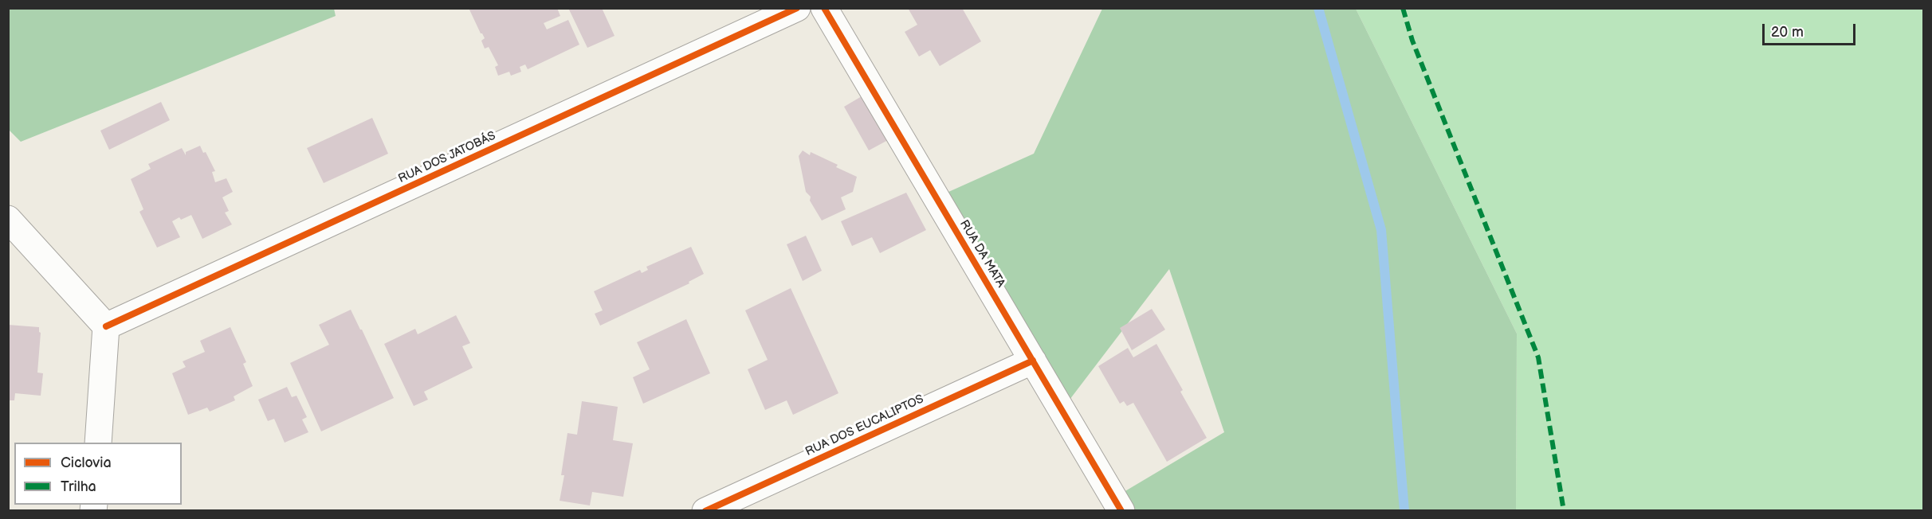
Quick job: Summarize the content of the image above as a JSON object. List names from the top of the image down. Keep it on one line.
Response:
{"streets":{"street":["RUA DOS JATOBÁS","RUA DA MATA","RUA DOS EUCALIPTOS"]},"crossings":[["RUA DA MATA","RUA DOS EUCALIPTOS"]],"legend":["Ciclovia","Trilha"],"scale_bar":"20 m"}
